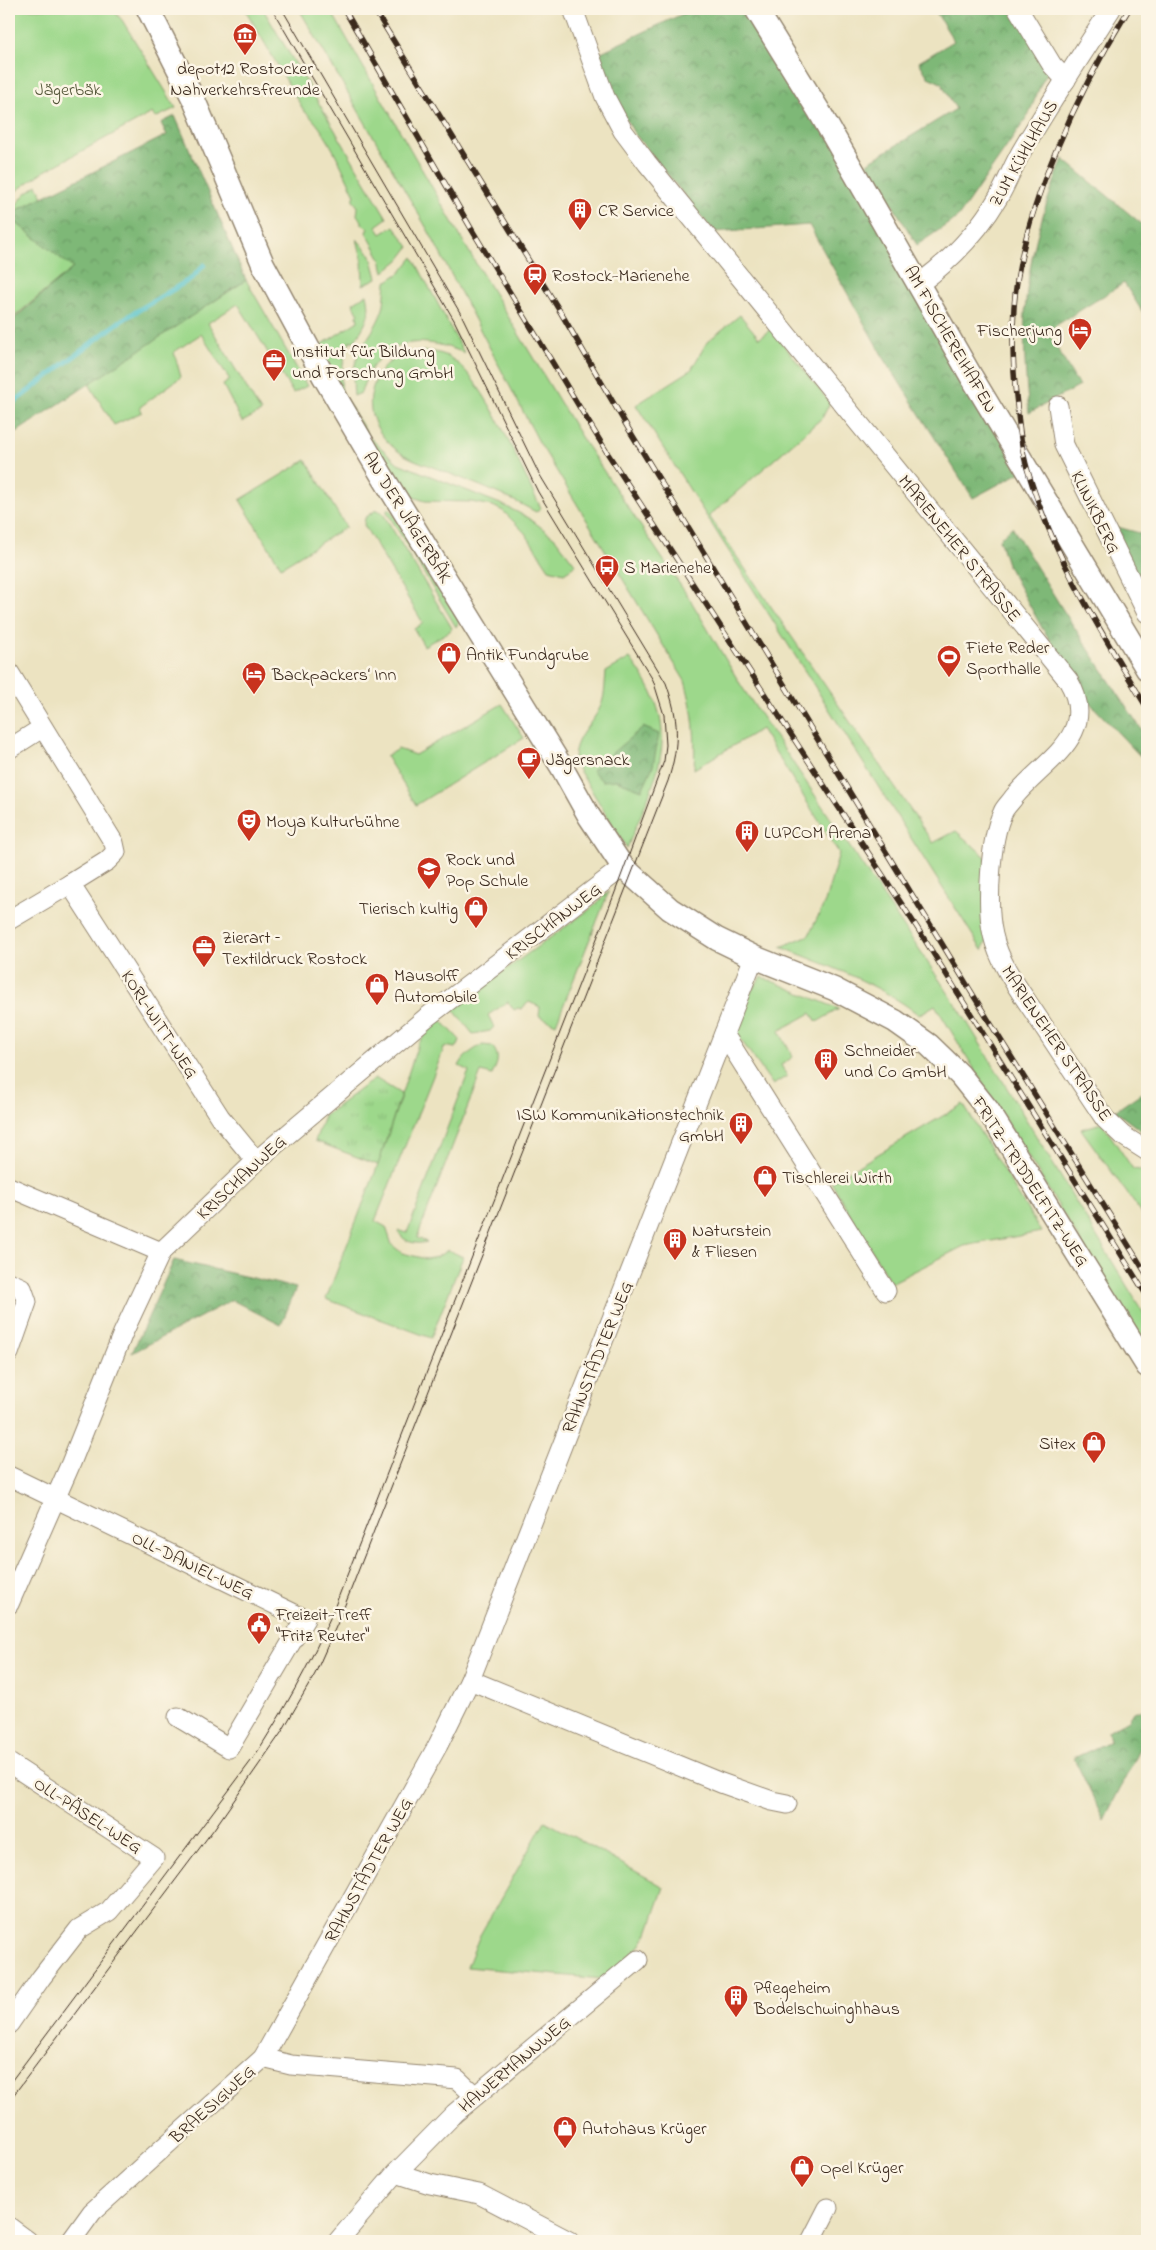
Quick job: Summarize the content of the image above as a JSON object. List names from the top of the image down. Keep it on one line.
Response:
{"streets":{"street":["ZUM KÜHLHAUS","AM FISCHEREIHAFEN","KLINIKBERG","AN DER JÄGERBÄK","MARIENEHER STRASSE","KRISCHANWEG","KORL-WITT-WEG","FRITZ-TRIDDELFITZ-WEG","RAHNSTÄDTER WEG","OLL-DANIEL-WEG","OLL-PÄSEL-WEG","HAWERMANNWEG","BRAESIGWEG"]},"crossings":[["ZUM KÜHLHAUS","AM FISCHEREIHAFEN"],["AN DER JÄGERBÄK","KRISCHANWEG"],["AN DER JÄGERBÄK","FRITZ-TRIDDELFITZ-WEG"],["AN DER JÄGERBÄK","RAHNSTÄDTER WEG"],["KRISCHANWEG","KORL-WITT-WEG"],["KRISCHANWEG","OLL-DANIEL-WEG"],["FRITZ-TRIDDELFITZ-WEG","RAHNSTÄDTER WEG"],["RAHNSTÄDTER WEG","BRAESIGWEG"],["HAWERMANNWEG","BRAESIGWEG"]],"parks":["Jägerbäk"],"places":{"museum":["depot12 Rostocker Nahverkehrsfreunde"],"building":["CR Service","LUPCOM Arena","Schneider und Co GmbH","ISW Kommunikationstechnik GmbH","Naturstein & Fliesen","Pflegeheim Bodelschwinghhaus"],"station":["Rostock-Marienehe"],"hotel":["Fischerjung","Backpackers‘ Inn"],"office":["Institut für Bildung und Forschung GmbH","Zierart – Textildruck Rostock"],"bus stop":["S Marienehe"],"shop":["Antik Fundgrube","Tierisch kultig","Mausolff Automobile","Tischlerei Wirth","Sitex","Autohaus Krüger","Opel Krüger"],"sports":["Fiete Reder Sporthalle"],"cafe":["Jägersnack"],"theatre":["Moya Kulturbühne"],"school or university":["Rock und Pop Schule"],"public building":["Freizeit-Treff \"Fritz Reuter\""]}}
